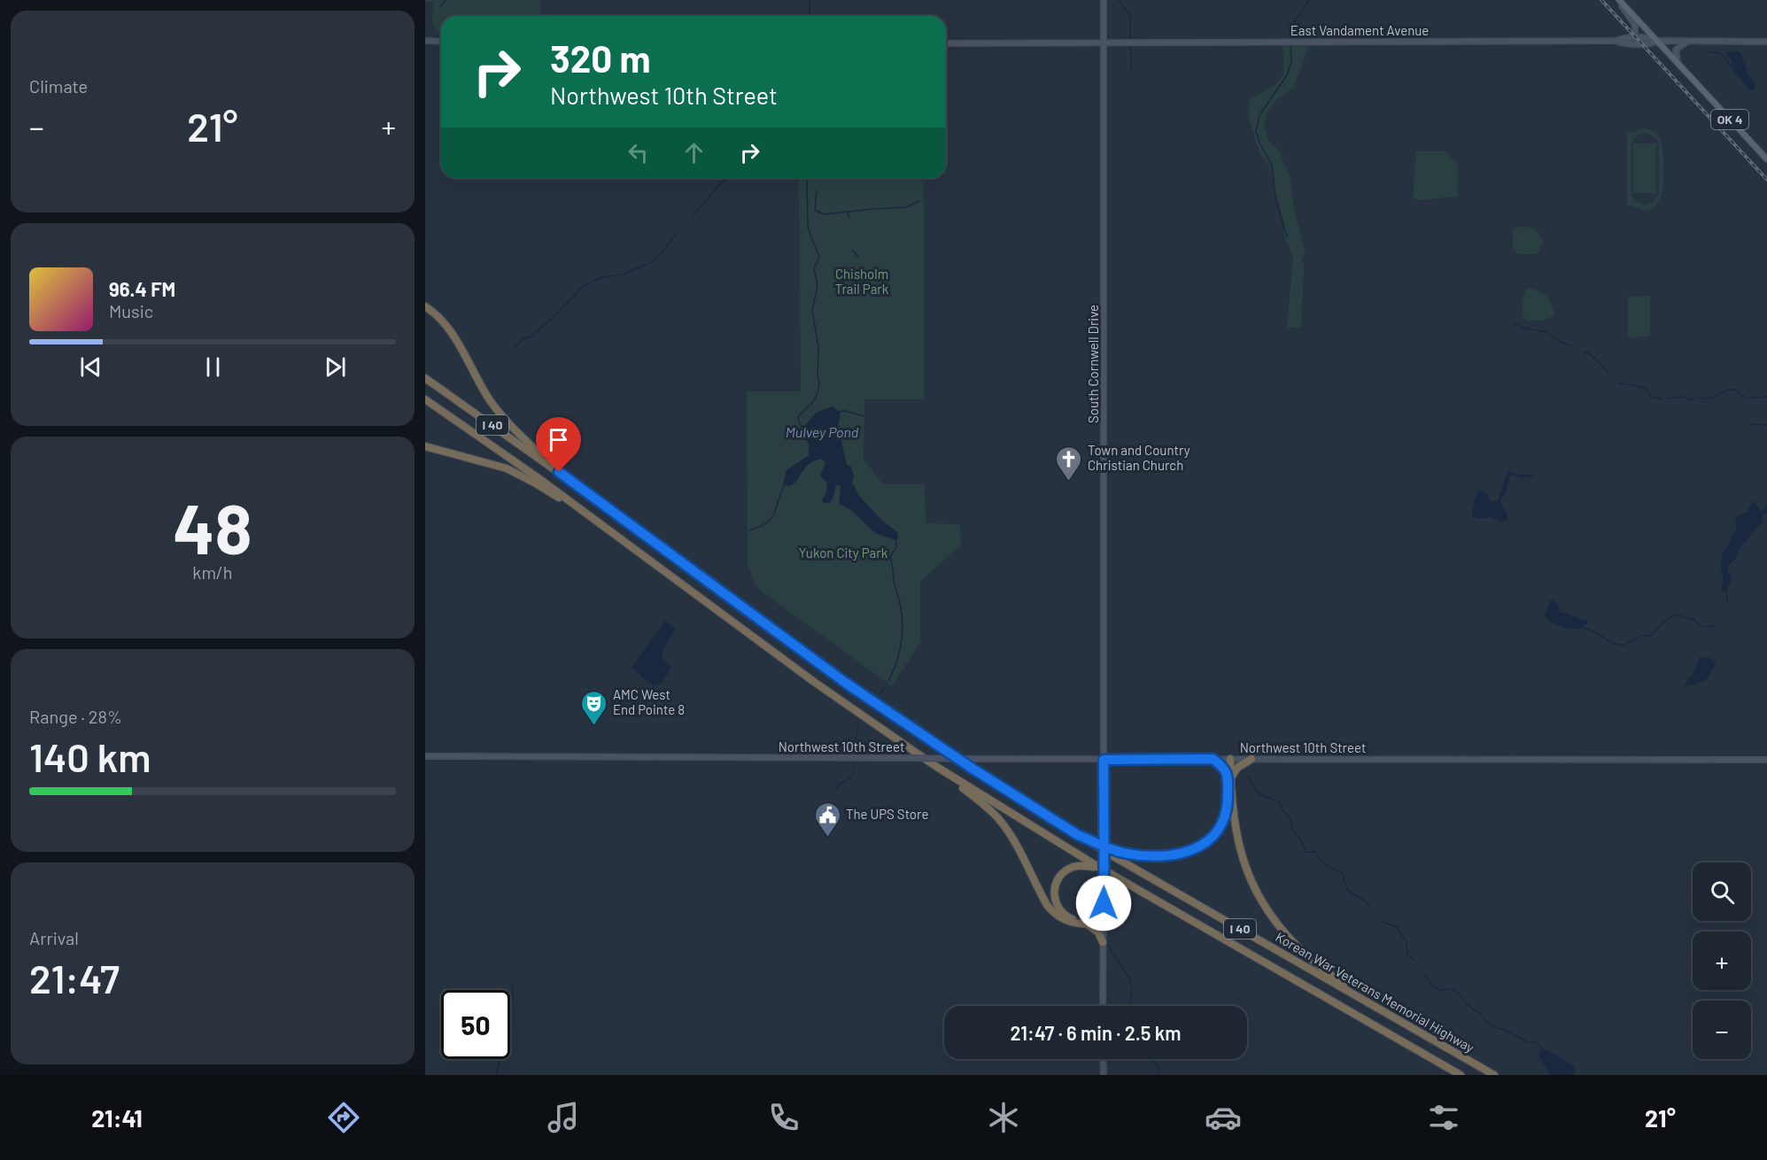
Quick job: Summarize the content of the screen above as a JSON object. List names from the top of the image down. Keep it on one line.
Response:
{"streets":{"highway":["I 40","Korean War Veterans Memorial Highway"],"main road":["East Vandament Avenue","OK 4","South Cornwell Drive","Northwest 10th Street"]},"crossings":[["East Vandament Avenue","OK 4"],["East Vandament Avenue","South Cornwell Drive"],["South Cornwell Drive","Northwest 10th Street"]],"water":["Mulvey Pond"],"parks":["Chisholm Trail Park","Yukon City Park"],"places":{"church":["Town and Country Christian Church"],"theatre":["AMC West End Pointe 8"],"public building":["The UPS Store"]},"page":{"tile":["Climate",["48","km/h"],["Range · 28%","140 km"],["Arrival","21:47"]],"turn":["320 m","Northwest 10th Street"],"heat":["−","21°","+"],"song":["96.4 FM","Music"],"map_buttons":["+","−"],"limit":"50","trip":"21:47 · 6 min · 2.5 km","tabs":["21:41","21°"]}}
